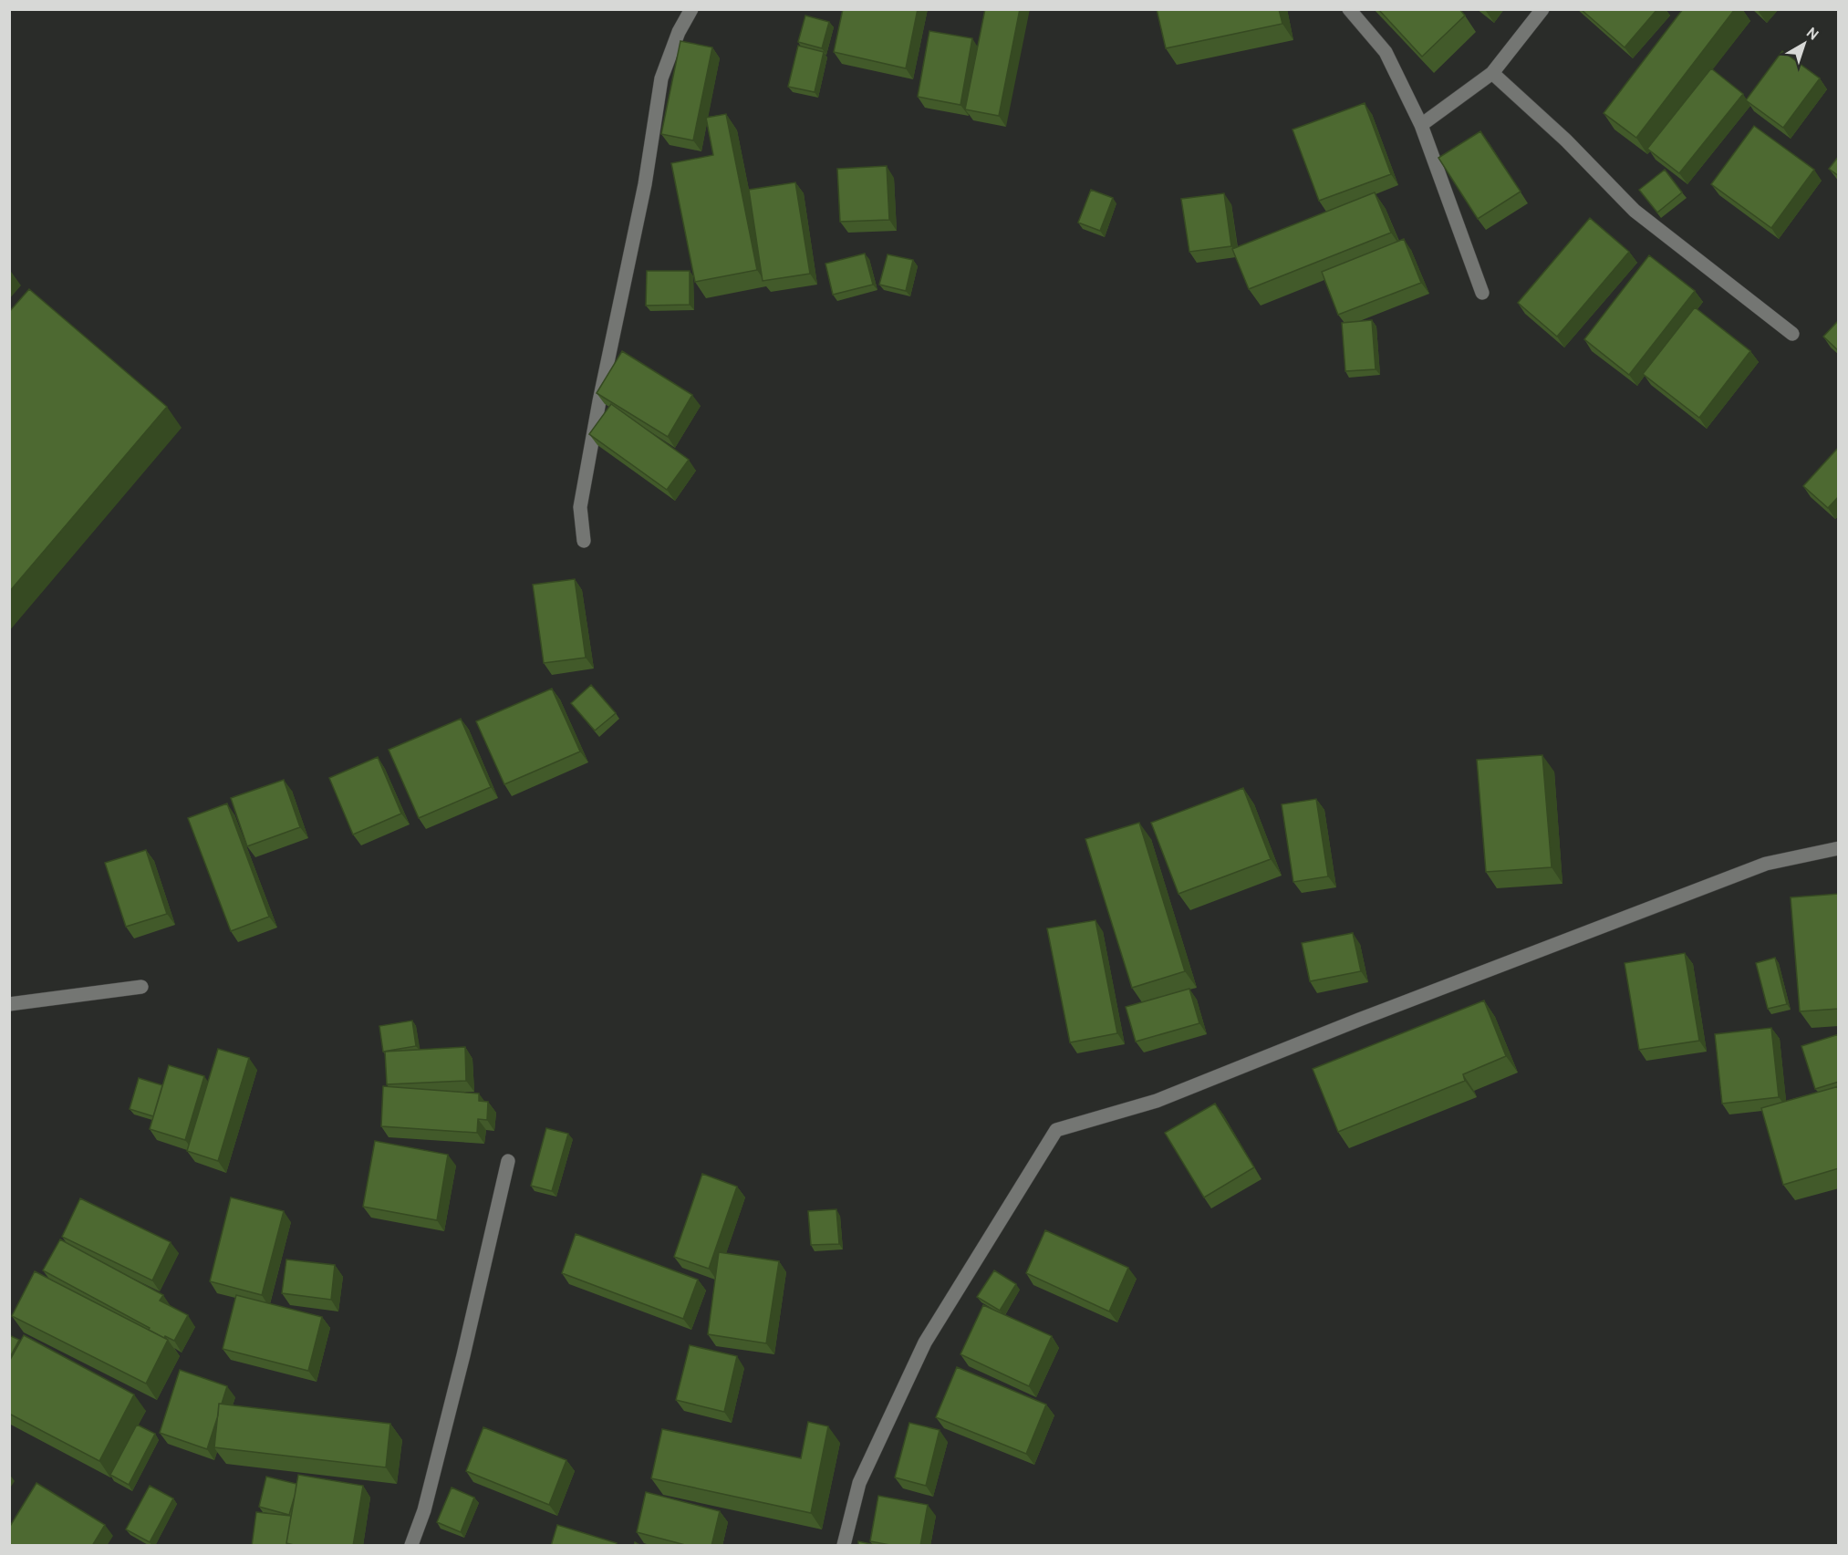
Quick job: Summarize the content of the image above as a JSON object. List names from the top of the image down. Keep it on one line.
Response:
{"north":"top right"}
